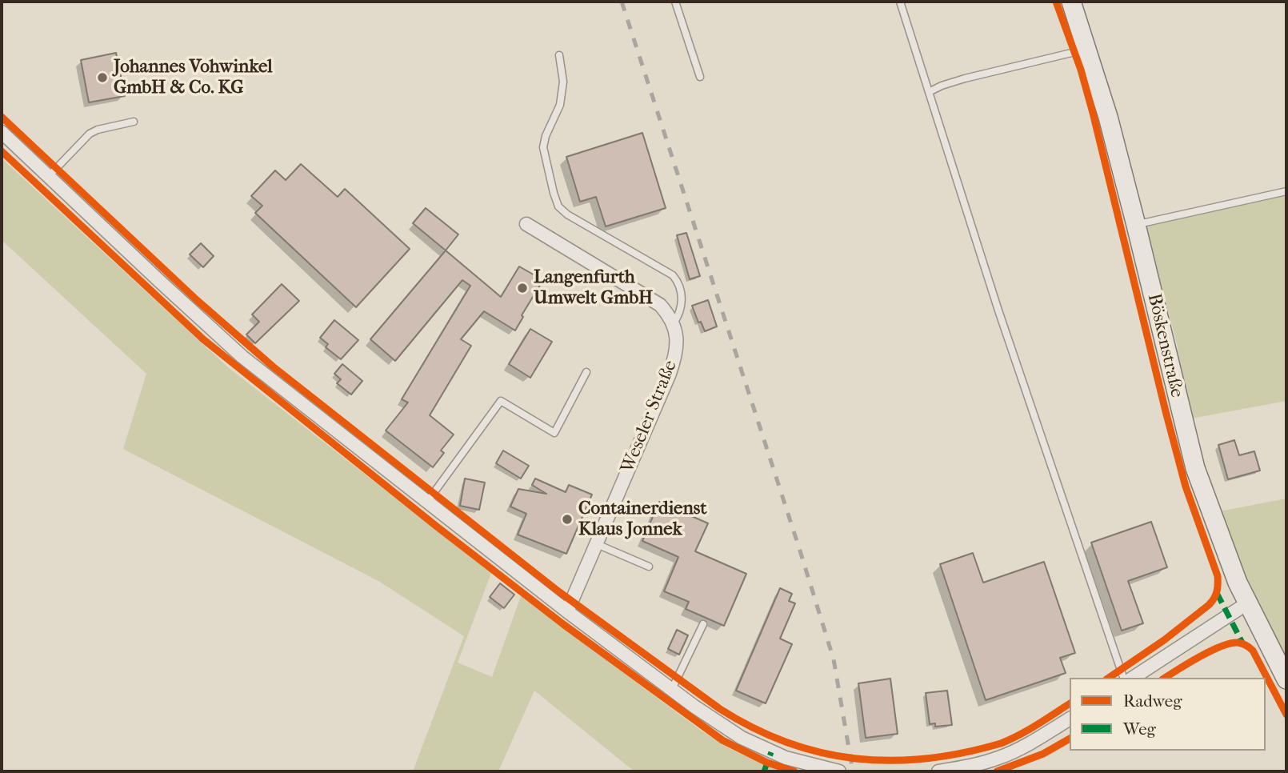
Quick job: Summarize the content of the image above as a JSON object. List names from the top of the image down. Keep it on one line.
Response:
{"streets":{"main road":["Böskenstraße"],"street":["Weseler Straße"]},"places":["Johannes Vohwinkel GmbH & Co. KG","Langenfurth Umwelt GmbH","Containerdienst Klaus Jonnek"],"legend":["Radweg","Weg"]}
